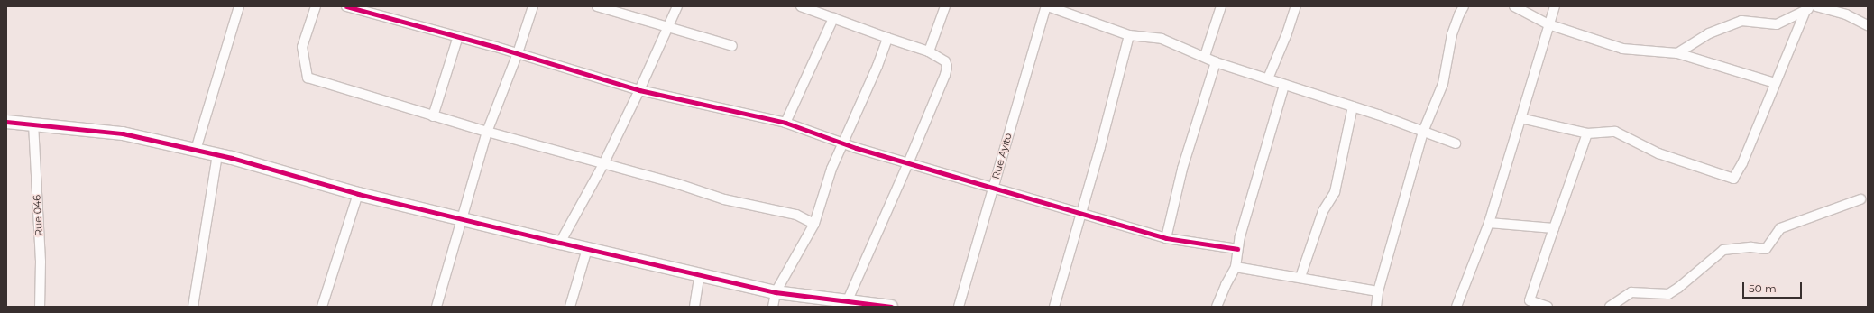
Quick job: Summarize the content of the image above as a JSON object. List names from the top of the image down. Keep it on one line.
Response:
{"streets":{"street":["Rue Ayito","Rue 046"]},"scale_bar":"50 m"}
